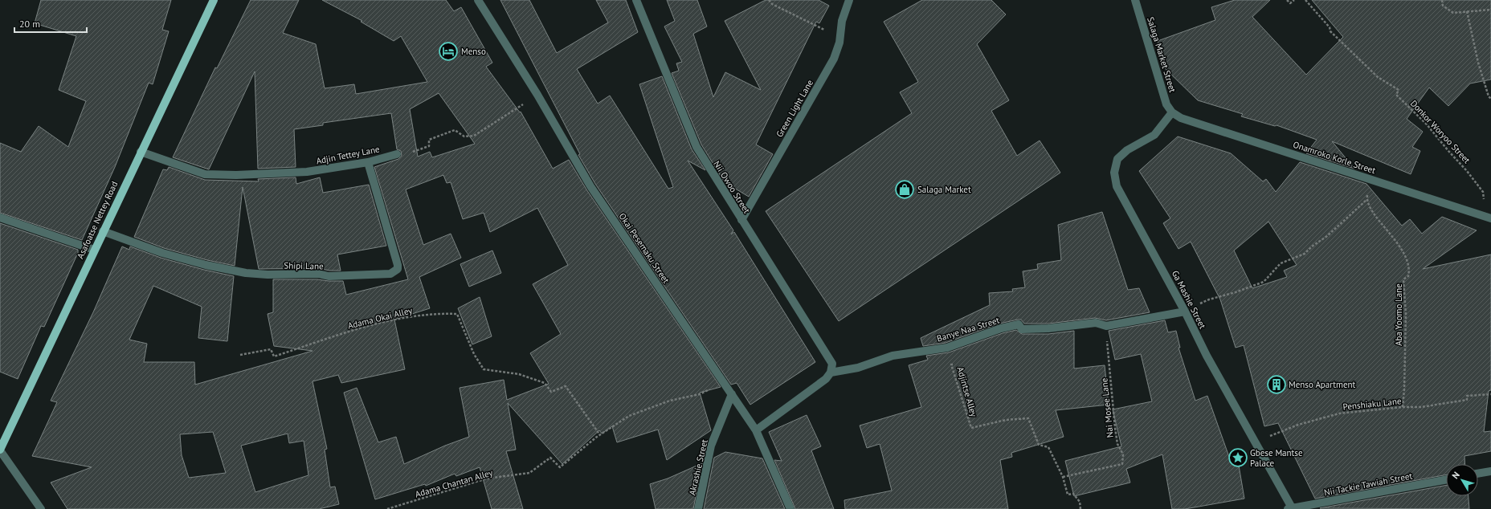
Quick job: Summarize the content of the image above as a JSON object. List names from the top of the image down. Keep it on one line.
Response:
{"streets":{"main road":["Asafoatse Nettey Road"],"street":["Salaga Market Street","Green Light Lane","Adjin Tettey Lane","Onamroko Korle Street","Nii Owoo Street","Okai Pesemaku Street","Shipi Lane","Ga Mashie Street","Banye Naa Street","Akrashie Street","Nii Tackie Tawiah Street"],"path":["Donkor Woryoo Street","Aba Yoomo Lane","Adama Okai Alley","Adjintse Alley","Penshiaku Lane","Nai Mosee Lane","Adama Chantan Alley"]},"crossings":[["Salaga Market Street","Onamroko Korle Street"],["Salaga Market Street","Ga Mashie Street"],["Green Light Lane","Nii Owoo Street"],["Donkor Woryoo Street","Onamroko Korle Street"],["Adjin Tettey Lane","Asafoatse Nettey Road"],["Adjin Tettey Lane","Shipi Lane"],["Onamroko Korle Street","Ga Mashie Street"],["Nii Owoo Street","Banye Naa Street"],["Asafoatse Nettey Road","Shipi Lane"],["Okai Pesemaku Street","Akrashie Street"],["Okai Pesemaku Street","Adama Chantan Alley"],["Ga Mashie Street","Banye Naa Street"],["Ga Mashie Street","Penshiaku Lane"],["Ga Mashie Street","Nii Tackie Tawiah Street"],["Aba Yoomo Lane","Penshiaku Lane"],["Adama Okai Alley","Adama Chantan Alley"],["Banye Naa Street","Adjintse Alley"],["Banye Naa Street","Nai Mosee Lane"],["Adjintse Alley","Nai Mosee Lane"]],"places":{"hotel":["Menso"],"shop":["Salaga Market"],"building":["Menso Apartment"],"place":["Gbese Mantse Palace"]},"scale_bar":"20 m","north":"top left"}
